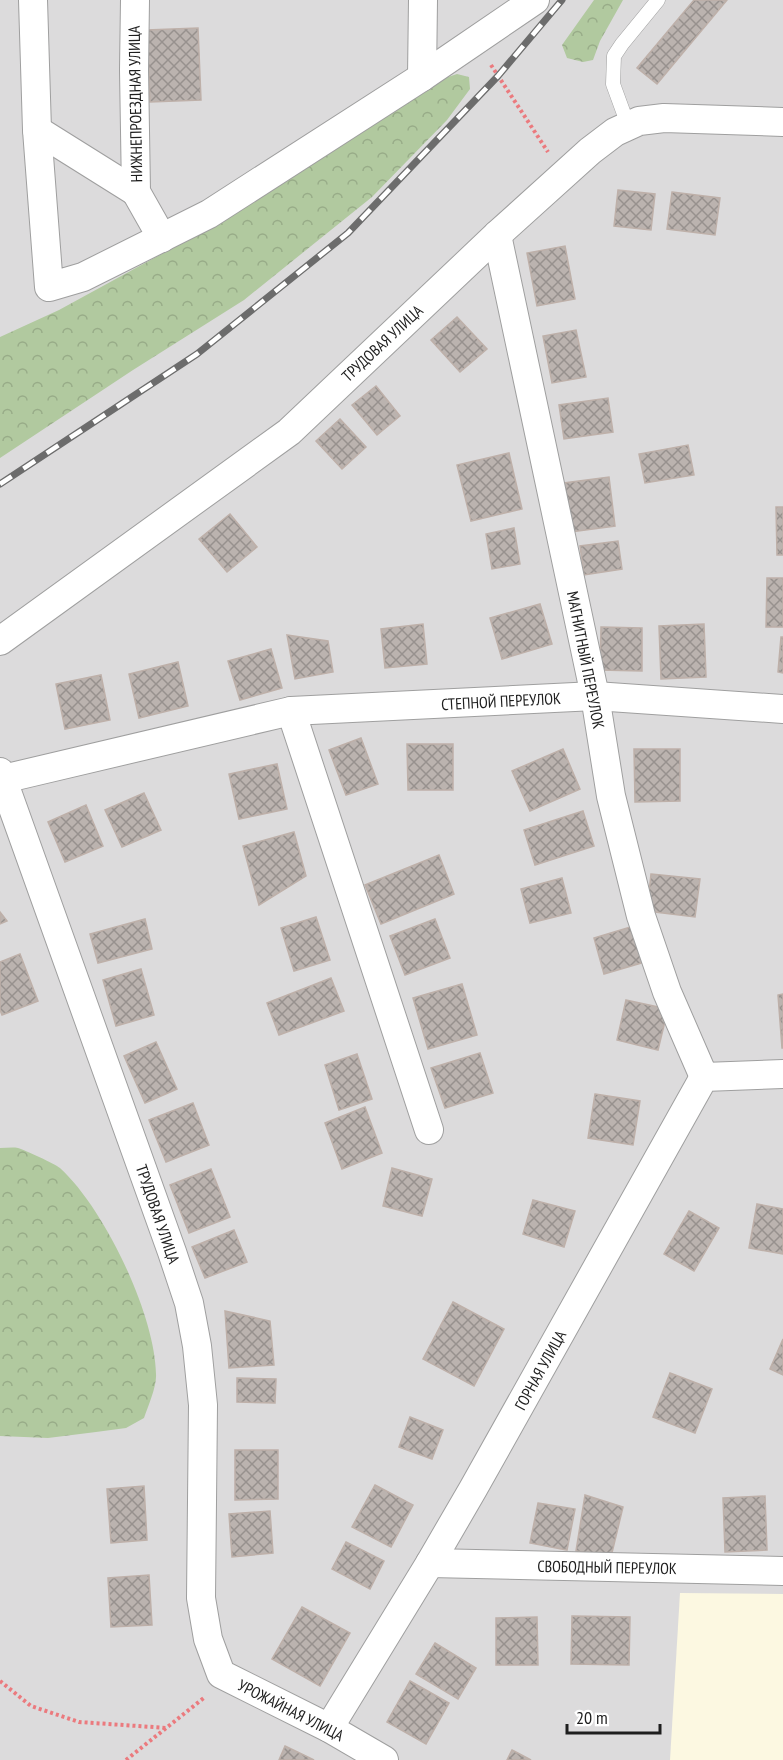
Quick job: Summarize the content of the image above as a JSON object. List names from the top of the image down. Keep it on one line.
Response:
{"streets":{"street":["НИЖНЕПРОЕЗДНАЯ УЛИЦА","ТРУДОВАЯ УЛИЦА","МАГНИТНЫЙ ПЕРЕУЛОК","СТЕПНОЙ ПЕРЕУЛОК","ГОРНАЯ УЛИЦА","СВОБОДНЫЙ ПЕРЕУЛОК","УРОЖАЙНАЯ УЛИЦА"]},"crossings":[["ТРУДОВАЯ УЛИЦА","МАГНИТНЫЙ ПЕРЕУЛОК"],["ТРУДОВАЯ УЛИЦА","СТЕПНОЙ ПЕРЕУЛОК"],["ТРУДОВАЯ УЛИЦА","УРОЖАЙНАЯ УЛИЦА"],["МАГНИТНЫЙ ПЕРЕУЛОК","СТЕПНОЙ ПЕРЕУЛОК"],["МАГНИТНЫЙ ПЕРЕУЛОК","ГОРНАЯ УЛИЦА"],["ГОРНАЯ УЛИЦА","СВОБОДНЫЙ ПЕРЕУЛОК"],["ГОРНАЯ УЛИЦА","УРОЖАЙНАЯ УЛИЦА"]],"scale_bar":"20 m"}
